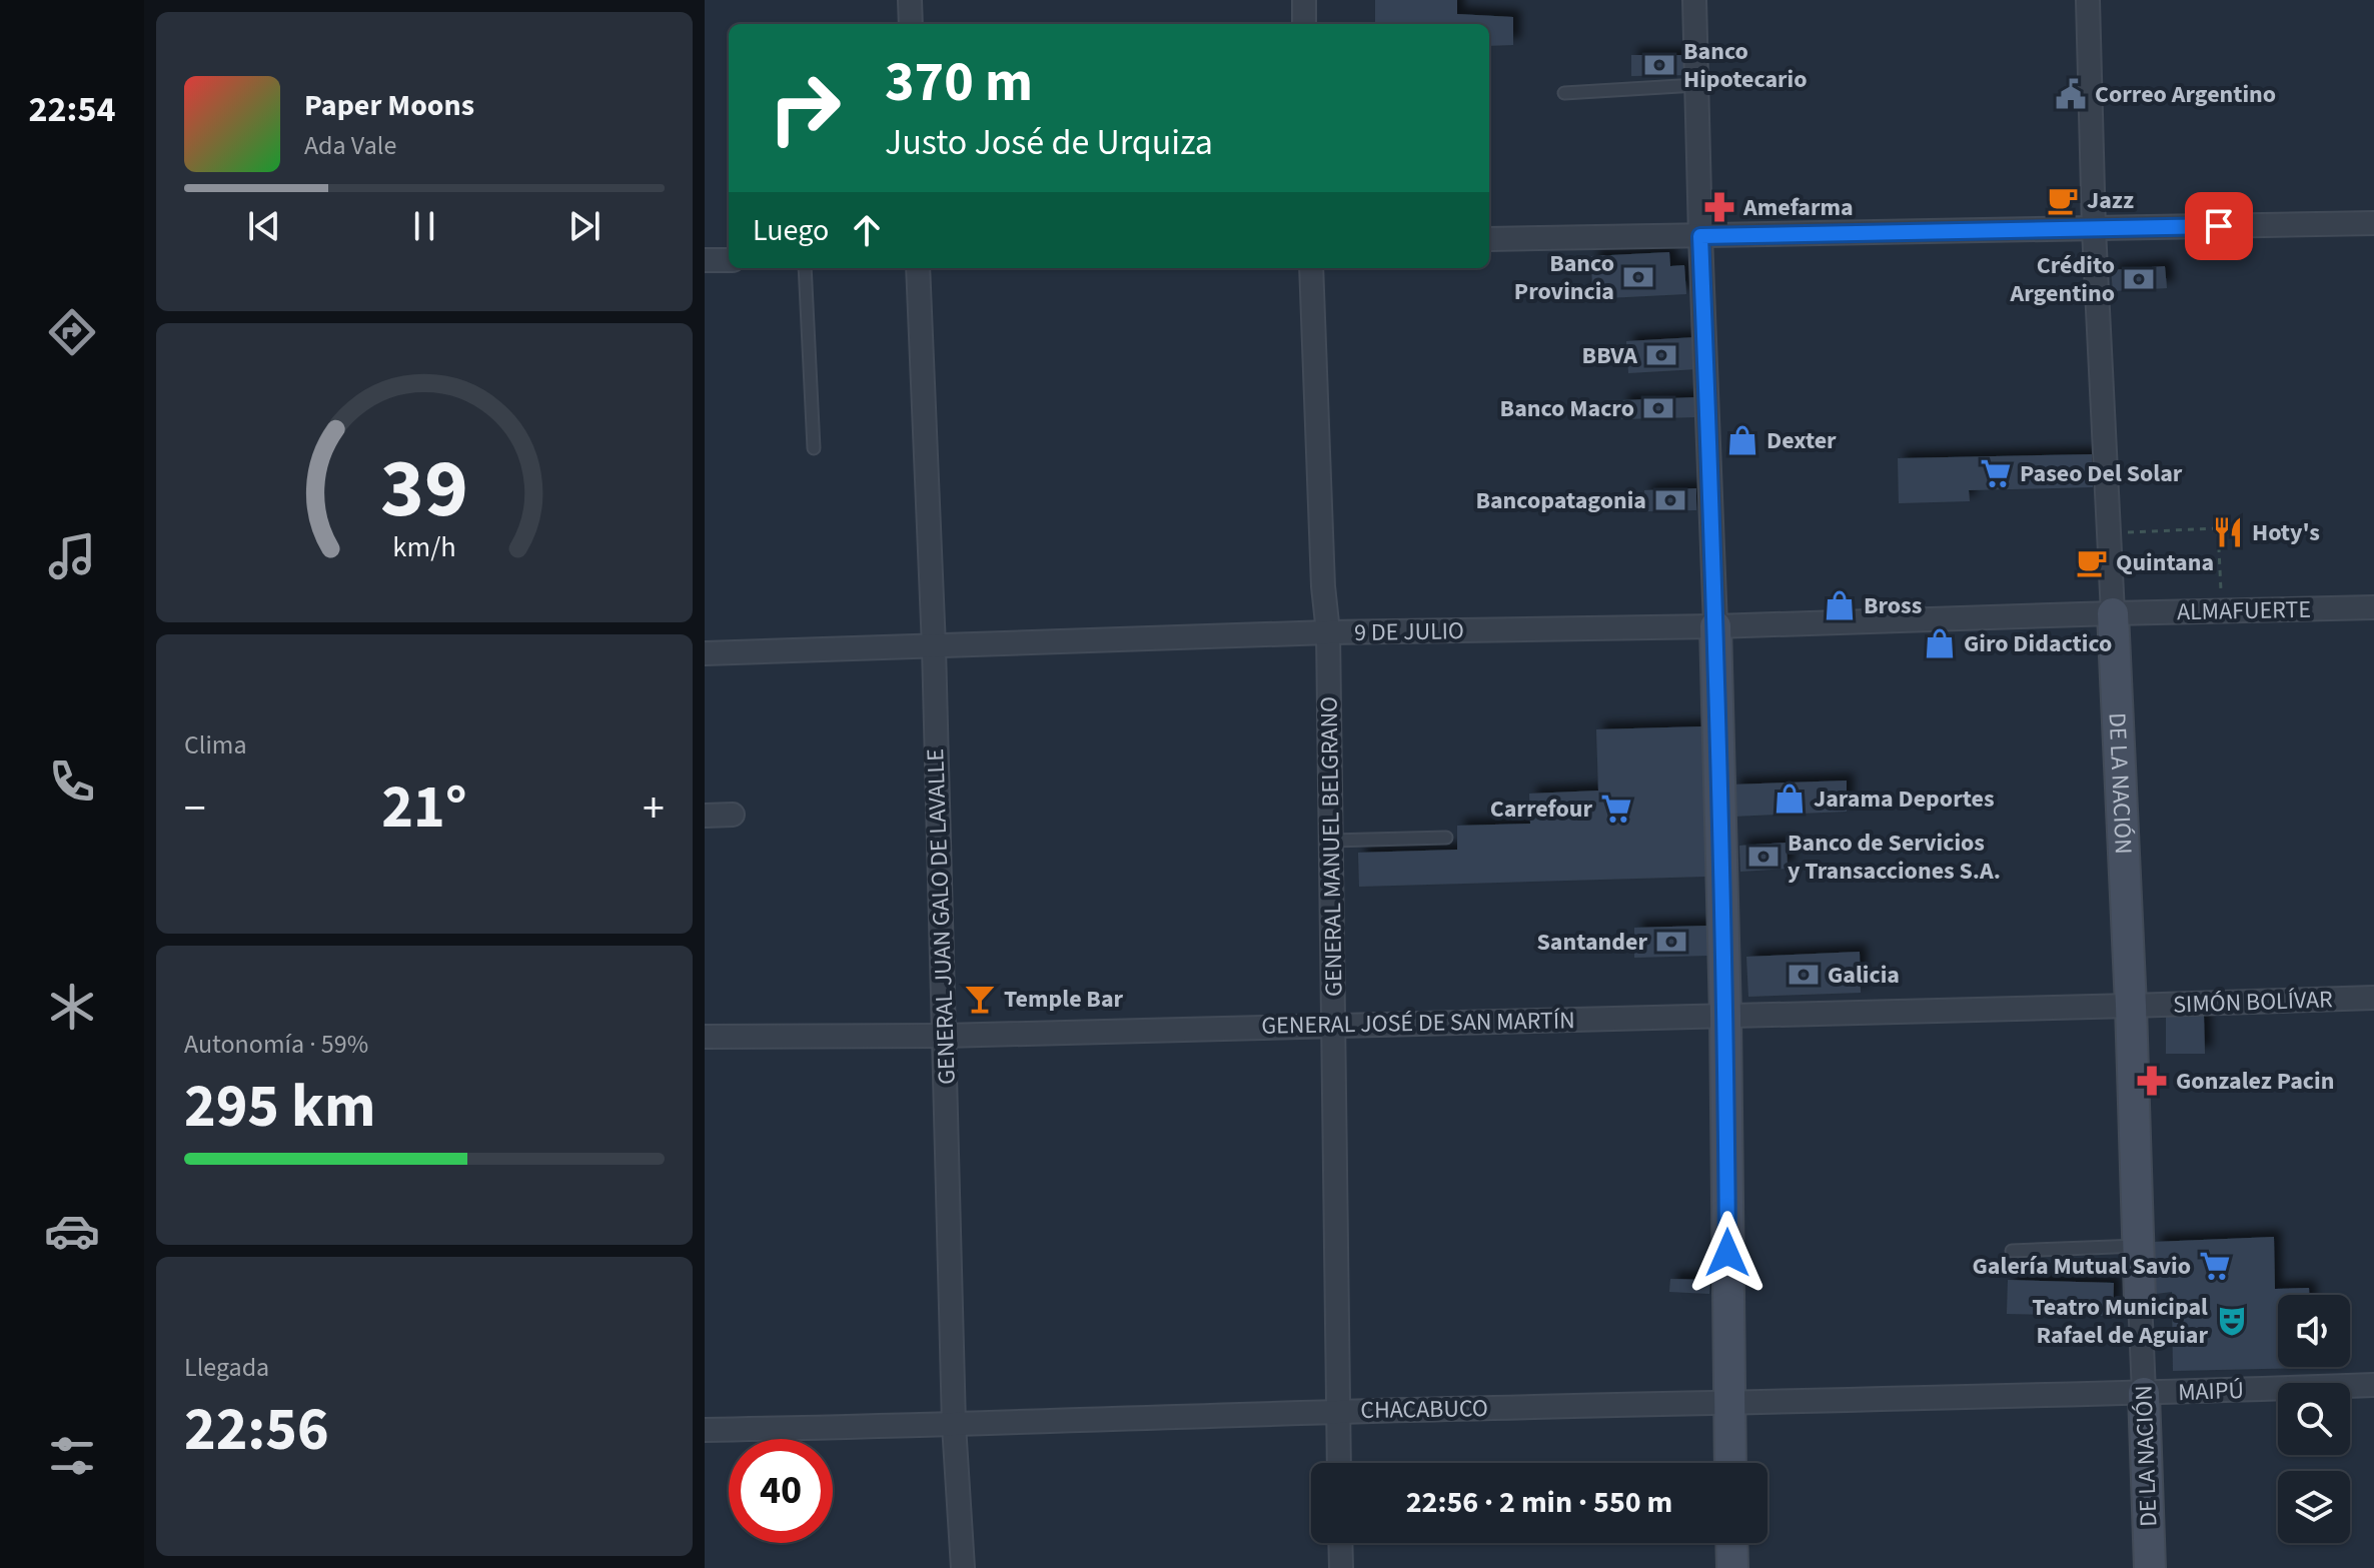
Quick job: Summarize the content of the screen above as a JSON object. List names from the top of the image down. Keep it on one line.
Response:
{"streets":{"street":["ALMAFUERTE","9 DE JULIO","DE LA NACIÓN","GENERAL MANUEL BELGRANO","GENERAL JUAN GALO DE LAVALLE","SIMÓN BOLÍVAR","GENERAL JOSÉ DE SAN MARTÍN","MAIPÚ","CHACABUCO"]},"crossings":[["ALMAFUERTE","9 DE JULIO"],["ALMAFUERTE","DE LA NACIÓN"],["9 DE JULIO","DE LA NACIÓN"],["9 DE JULIO","GENERAL MANUEL BELGRANO"],["9 DE JULIO","GENERAL JUAN GALO DE LAVALLE"],["DE LA NACIÓN","SIMÓN BOLÍVAR"],["DE LA NACIÓN","GENERAL JOSÉ DE SAN MARTÍN"],["DE LA NACIÓN","MAIPÚ"],["DE LA NACIÓN","CHACABUCO"],["GENERAL MANUEL BELGRANO","GENERAL JOSÉ DE SAN MARTÍN"],["GENERAL MANUEL BELGRANO","CHACABUCO"],["GENERAL JUAN GALO DE LAVALLE","GENERAL JOSÉ DE SAN MARTÍN"],["GENERAL JUAN GALO DE LAVALLE","CHACABUCO"],["SIMÓN BOLÍVAR","GENERAL JOSÉ DE SAN MARTÍN"],["MAIPÚ","CHACABUCO"]],"places":{"bank":["Banco Hipotecario","Banco Provincia","Crédito Argentino","BBVA","Banco Macro","Bancopatagonia","Banco de Servicios y Transacciones S.A.","Santander","Galicia"],"public building":["Correo Argentino"],"cafe":["Jazz","Quintana"],"pharmacy":["Amefarma","Gonzalez Pacin"],"shop":["Dexter","Bross","Giro Didactico","Jarama Deportes"],"supermarket":["Paseo Del Solar","Carrefour","Galería Mutual Savio"],"restaurant":["Hoty's"],"bar":["Temple Bar"],"theatre":["Teatro Municipal Rafael de Aguiar"]},"page":{"tabs":"22:54","turn":["370 m","Justo José de Urquiza"],"song":["Paper Moons","Ada Vale"],"then":"Luego","tile":["Clima",["Autonomía · 59%","295 km"],["Llegada","22:56"]],"heat":["−","21°","+"],"limit":"40","trip":"22:56 · 2 min · 550 m","gauge":["39","km/h"]}}
